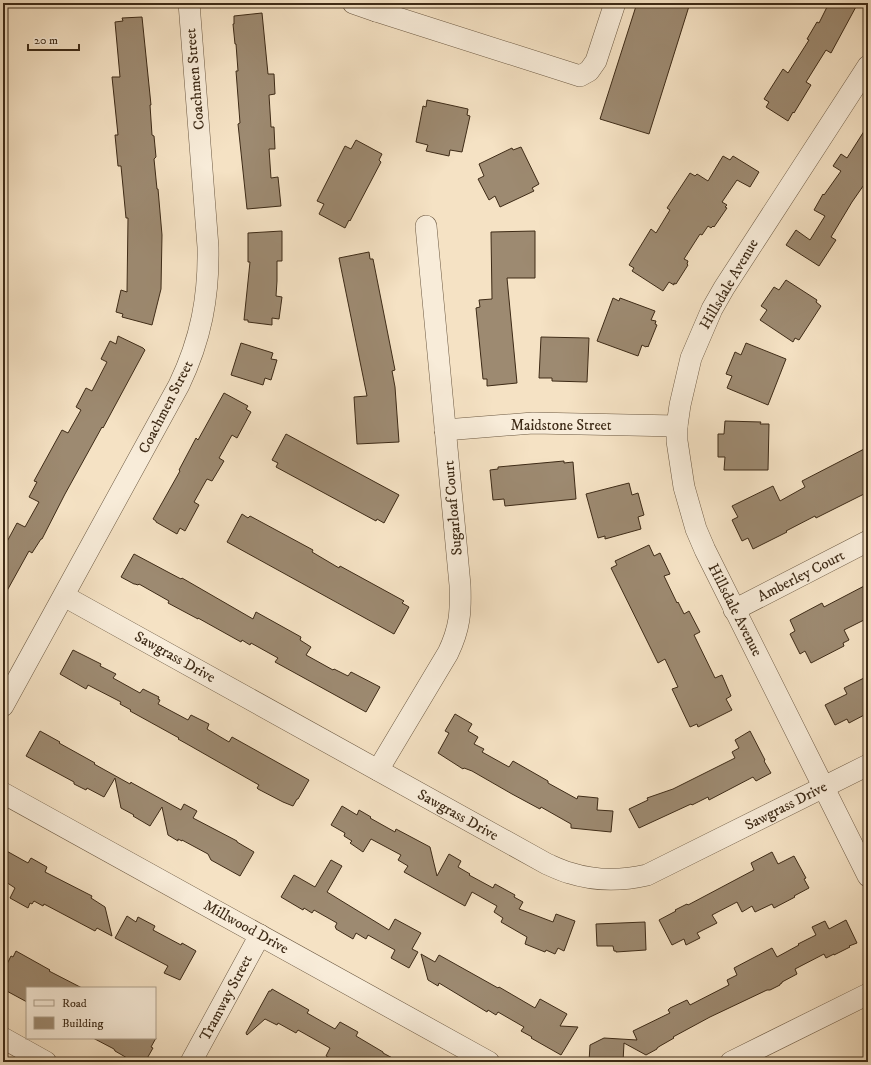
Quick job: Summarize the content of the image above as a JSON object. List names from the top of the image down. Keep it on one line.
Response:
{"streets":{"street":["Coachmen Street","Hillsdale Avenue","Maidstone Street","Sugarloaf Court","Amberley Court","Sawgrass Drive","Millwood Drive","Tramway Street"]},"crossings":[["Coachmen Street","Sawgrass Drive"],["Hillsdale Avenue","Maidstone Street"],["Hillsdale Avenue","Amberley Court"],["Hillsdale Avenue","Sawgrass Drive"],["Maidstone Street","Sugarloaf Court"],["Sugarloaf Court","Sawgrass Drive"],["Millwood Drive","Tramway Street"]],"legend":["Road","Building"],"scale_bar":"20 m"}
